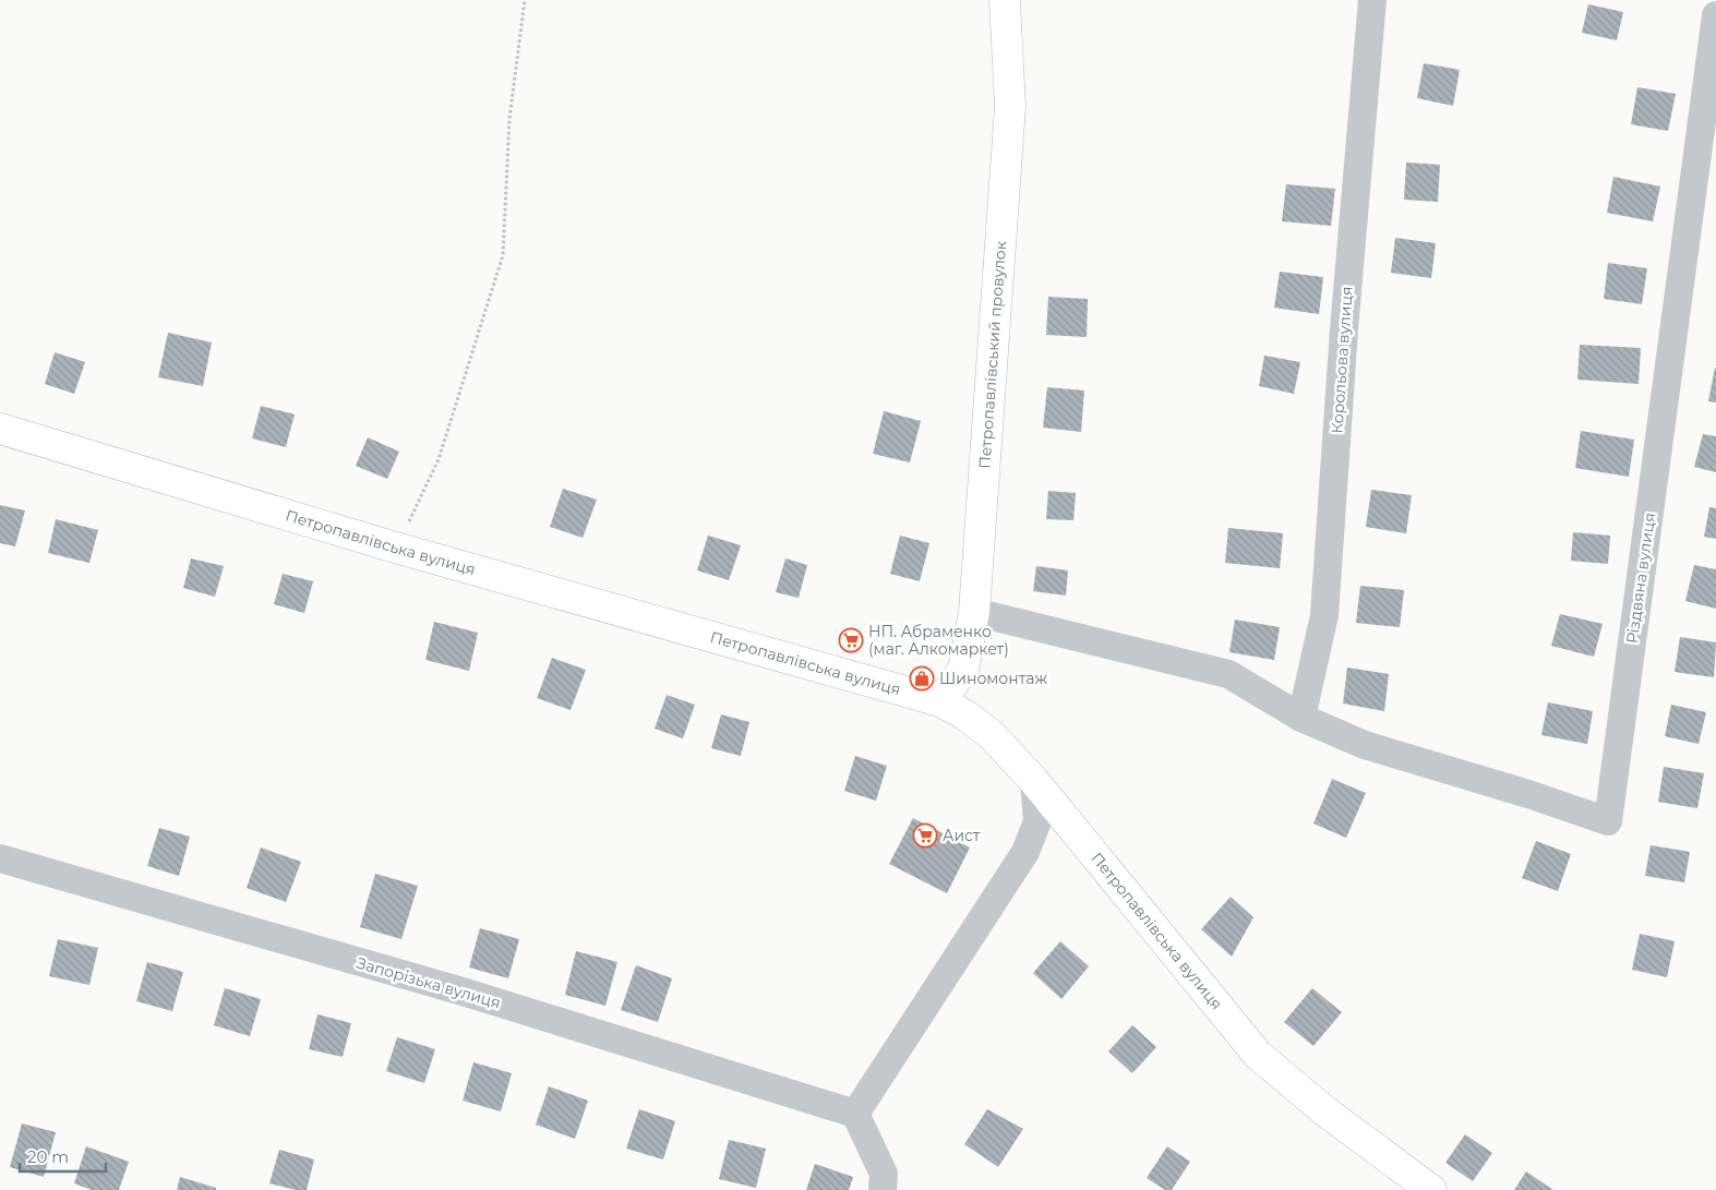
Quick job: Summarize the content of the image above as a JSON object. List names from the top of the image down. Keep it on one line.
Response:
{"streets":{"street":["Петропавлівський провулок","Корольова вулиця","Петропавлівська вулиця","Різдвяна вулиця","Запорізька вулиця"]},"crossings":[["Петропавлівський провулок","Петропавлівська вулиця"],["Корольова вулиця","Різдвяна вулиця"]],"places":{"supermarket":["НП. Абраменко (маг. Алкомаркет)","Аист"],"shop":["Шиномонтаж"]},"scale_bar":"20 m"}
